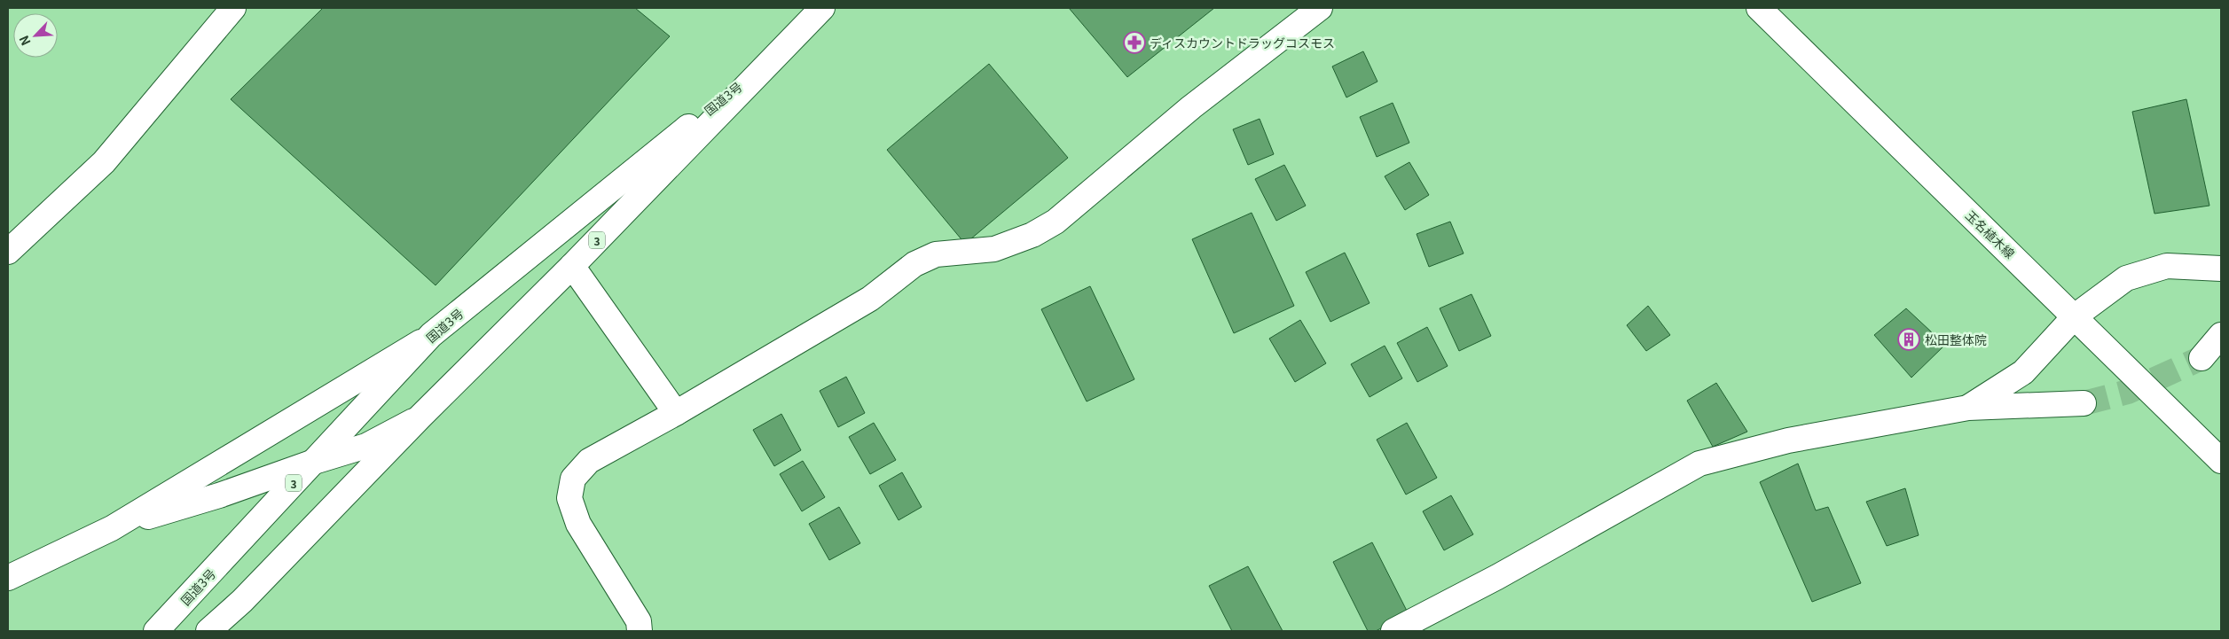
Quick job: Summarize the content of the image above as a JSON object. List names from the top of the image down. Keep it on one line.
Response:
{"streets":{"main road":["国道3号","玉名植木線","3"]},"places":{"pharmacy":["ディスカウントドラッグコスモス"],"building":["松田整体院"]},"north":"bottom left"}
